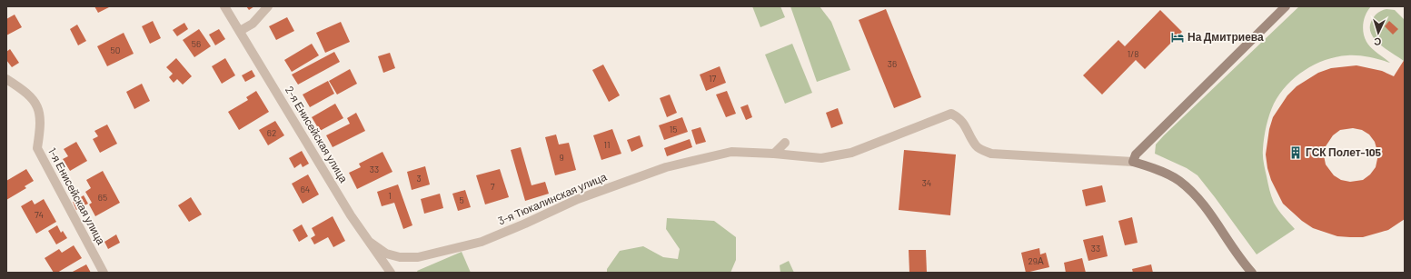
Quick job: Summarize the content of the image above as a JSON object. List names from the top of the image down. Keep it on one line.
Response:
{"streets":{"street":["2-я Енисейская улица","1-я Енисейская улица","3-я Тюкалинская улица"]},"crossings":[["2-я Енисейская улица","3-я Тюкалинская улица"]],"places":{"hotel":["На Дмитриева"],"building":["ГСК Полет-105"]},"house_numbers":["56","50","1/8","36","17","15","62","11","9","33","3","34","7","64","1","65","5","74","33","29А"],"north":"bottom"}
